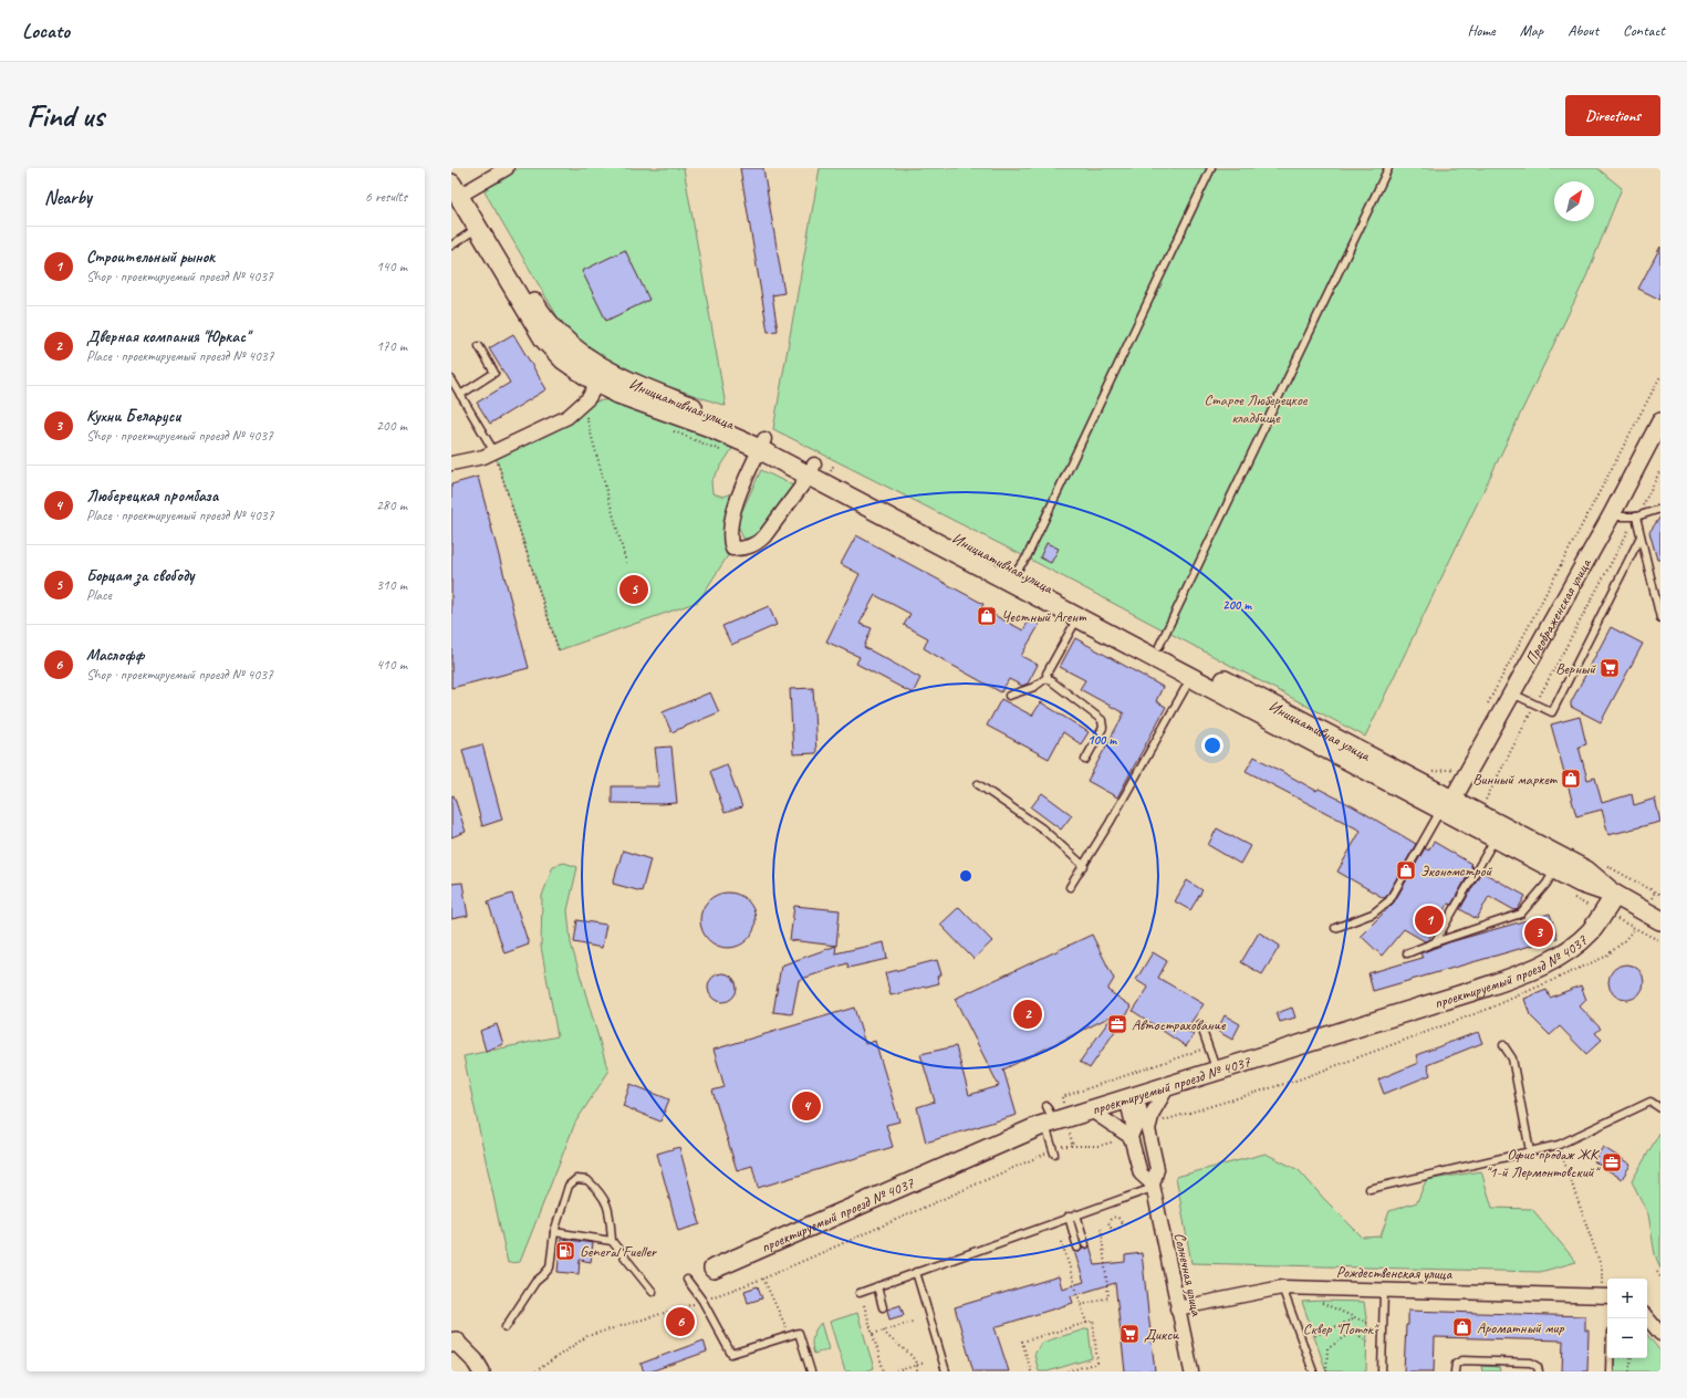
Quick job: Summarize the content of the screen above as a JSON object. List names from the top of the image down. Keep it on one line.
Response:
{"streets":{"main road":["Инициативная улица","проектируемый проезд № 4037"],"street":["Преображенская улица","Рождественская улица","Солнечная улица"]},"crossings":[["Инициативная улица","Преображенская улица"],["Инициативная улица","проектируемый проезд № 4037"],["Рождественская улица","Солнечная улица"]],"parks":["Старое Люберецкое кладбище","Сквер \"Поток\""],"places":{"shop":["Честный Агент","Винный маркет","Экономстрой","Ароматный мир"],"supermarket":["Верный","Дикси"],"office":["Автострахование","Офис продаж ЖК \"1-й Лермонтовский\""],"fuel station":["General Fueller"]},"north":"top right","page":{"header":"Locato","nav":["Home","Map","About","Contact"],"buttons":"Directions","title":"Find us","heading":["Nearby","6 results"],"list":[{"mark":"1","name":"Строительный рынок","note":"Shop · проектируемый проезд № 4037","value":"140 m"},{"mark":"2","name":"Дверная компания \"Юркас\"","note":"Place · проектируемый проезд № 4037","value":"170 m"},{"mark":"3","name":"Кухни Беларуси","note":"Shop · проектируемый проезд № 4037","value":"200 m"},{"mark":"4","name":"Люберецкая промбаза","note":"Place · проектируемый проезд № 4037","value":"280 m"},{"mark":"5","name":"Борцам за свободу","note":"Place","value":"310 m"},{"mark":"6","name":"Маслофф","note":"Shop · проектируемый проезд № 4037","value":"410 m"}],"pins":["5","1","3","2","4","6"],"map_buttons":["+","−"]},"rings":["200 m","100 m"]}
